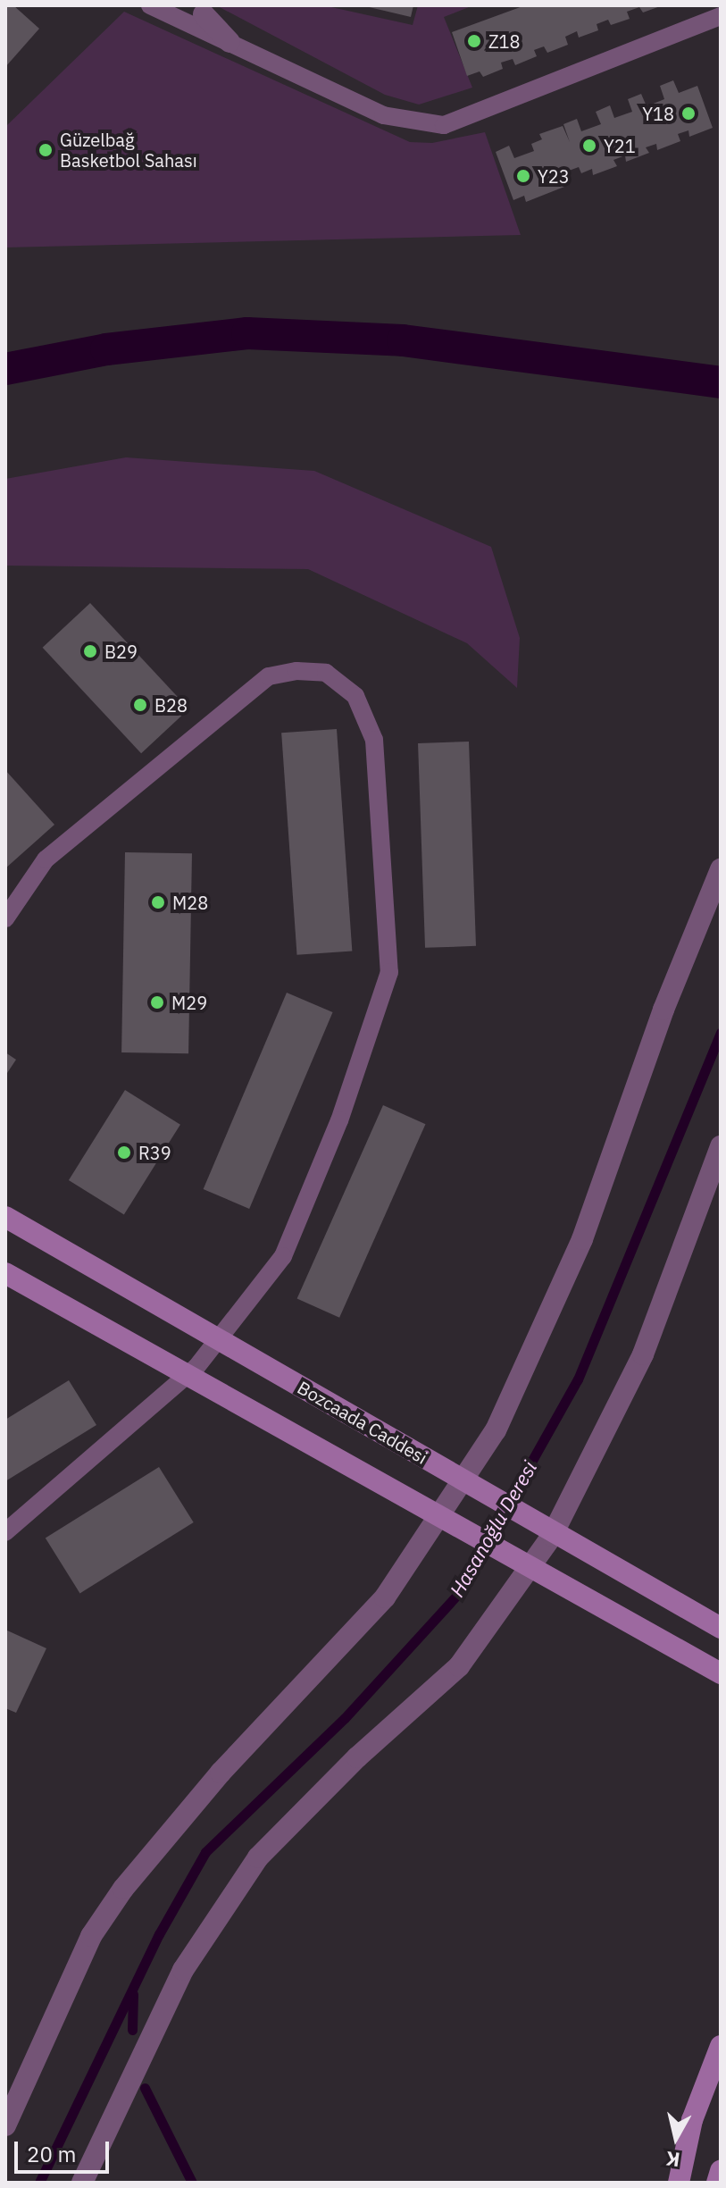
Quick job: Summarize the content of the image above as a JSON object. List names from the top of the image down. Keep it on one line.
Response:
{"streets":{"street":["Bozcaada Caddesi"]},"water":["Hasanoğlu Deresi"],"places":["Z18","Y18","Y21","Güzelbağ Basketbol Sahası","Y23","B29","B28","M28","M29","R39"],"scale_bar":"20 m","north":"bottom"}
